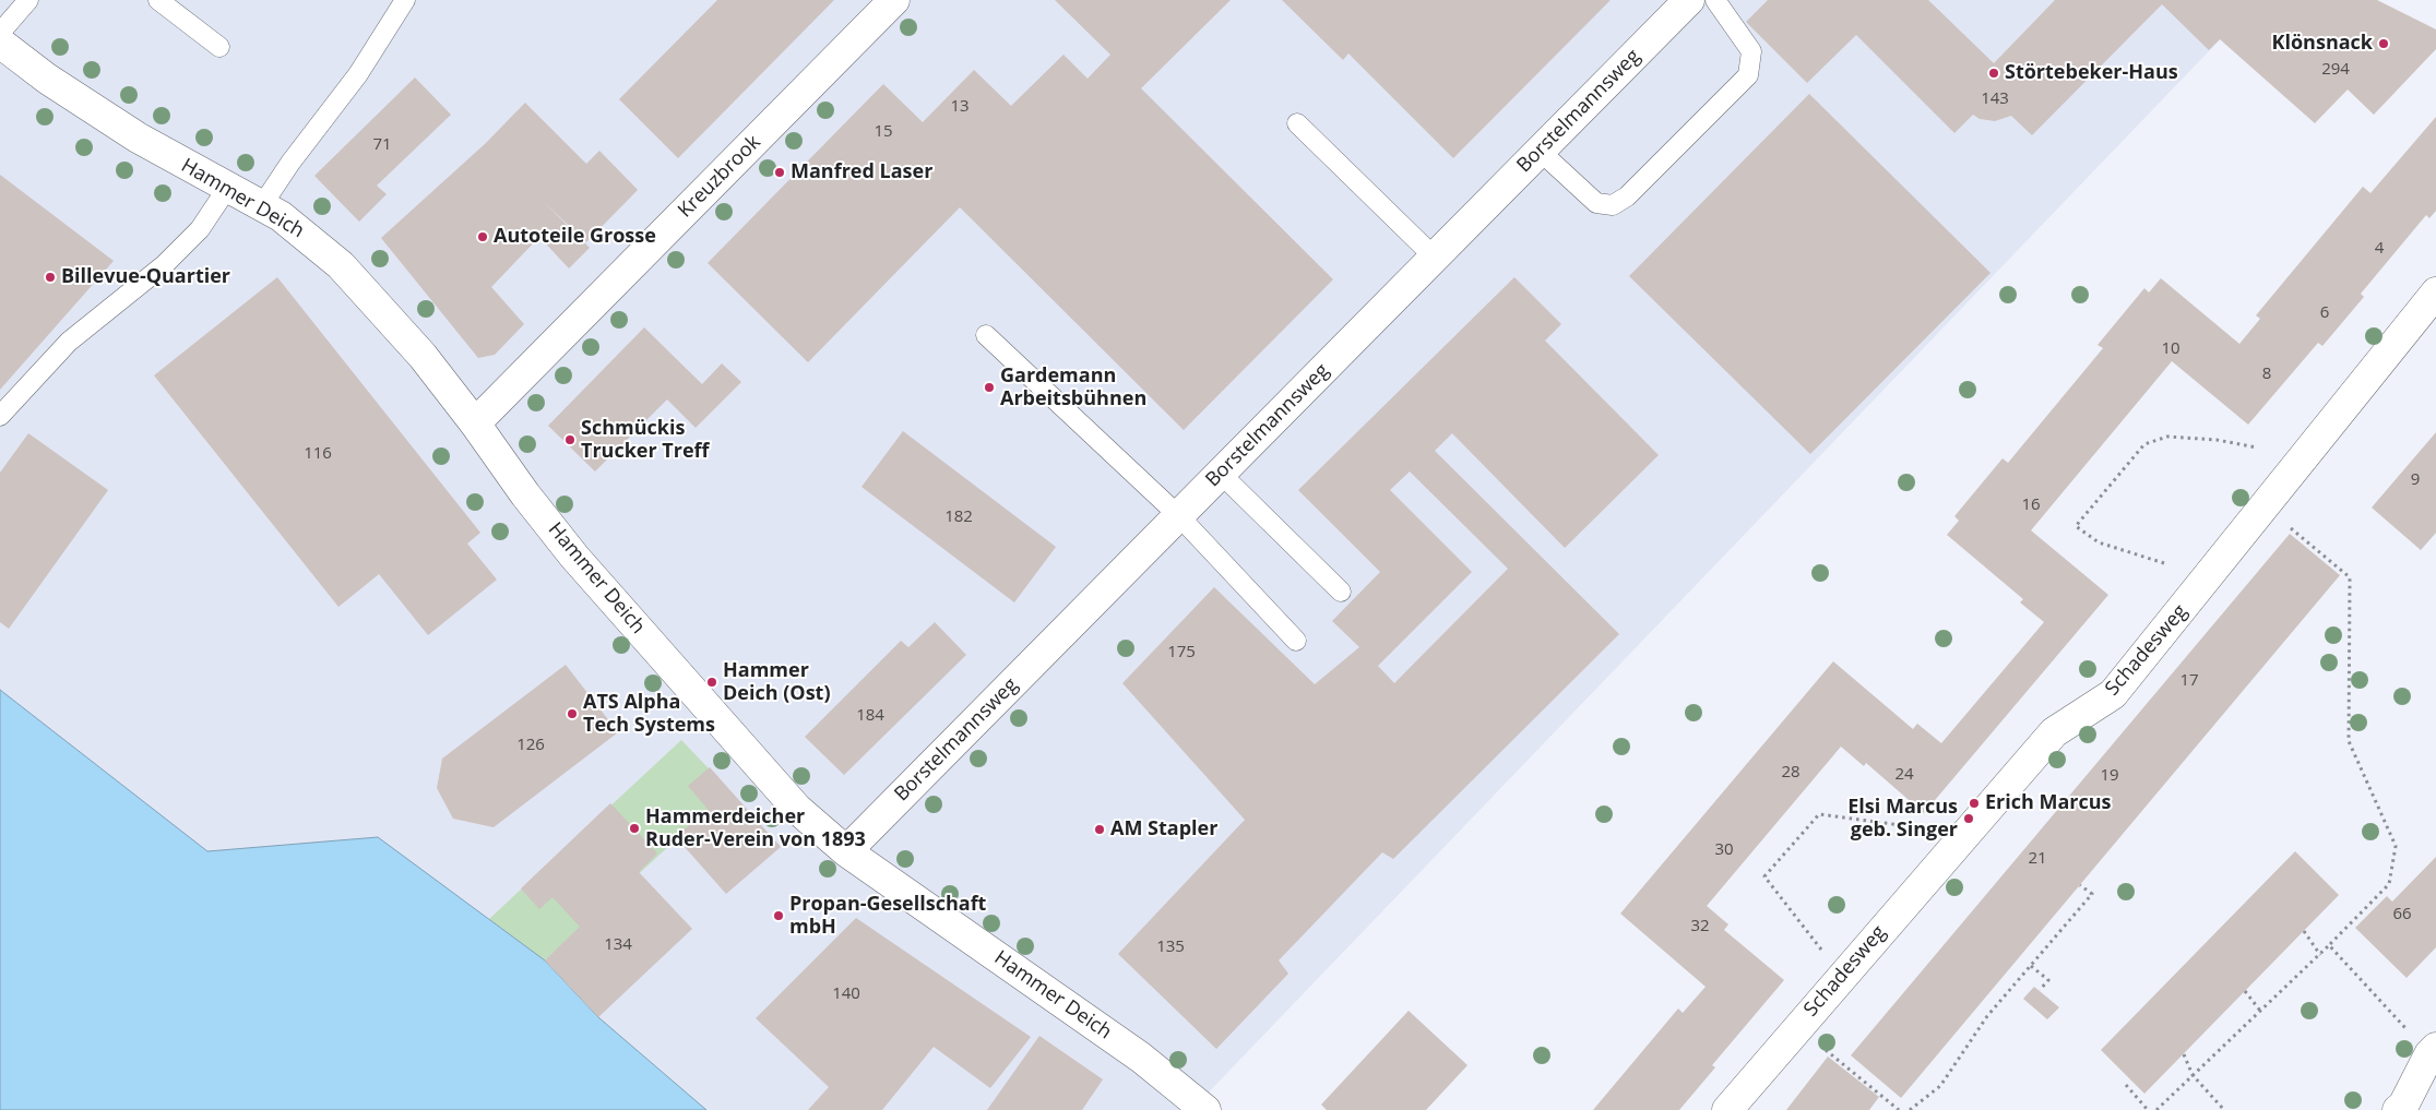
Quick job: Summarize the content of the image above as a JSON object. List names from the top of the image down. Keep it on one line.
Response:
{"streets":{"street":["Borstelmannsweg","Kreuzbrook","Hammer Deich","Schadesweg"]},"crossings":[["Borstelmannsweg","Hammer Deich"],["Kreuzbrook","Hammer Deich"]],"places":["Klönsnack","Störtebeker-Haus","Manfred Laser","Autoteile Grosse","Billevue-Quartier","Gardemann Arbeitsbühnen","Schmückis Trucker Treff","Hammer Deich (Ost)","ATS Alpha Tech Systems","Erich Marcus","Elsi Marcus geb. Singer","Hammerdeicher Ruder-Verein von 1893","AM Stapler","Propan-Gesellschaft mbH"],"house_numbers":["294","143","13","15","71","4","6","10","8","116","9","16","182","175","17","184","126","28","24","19","30","21","66","32","134","135","140"]}
